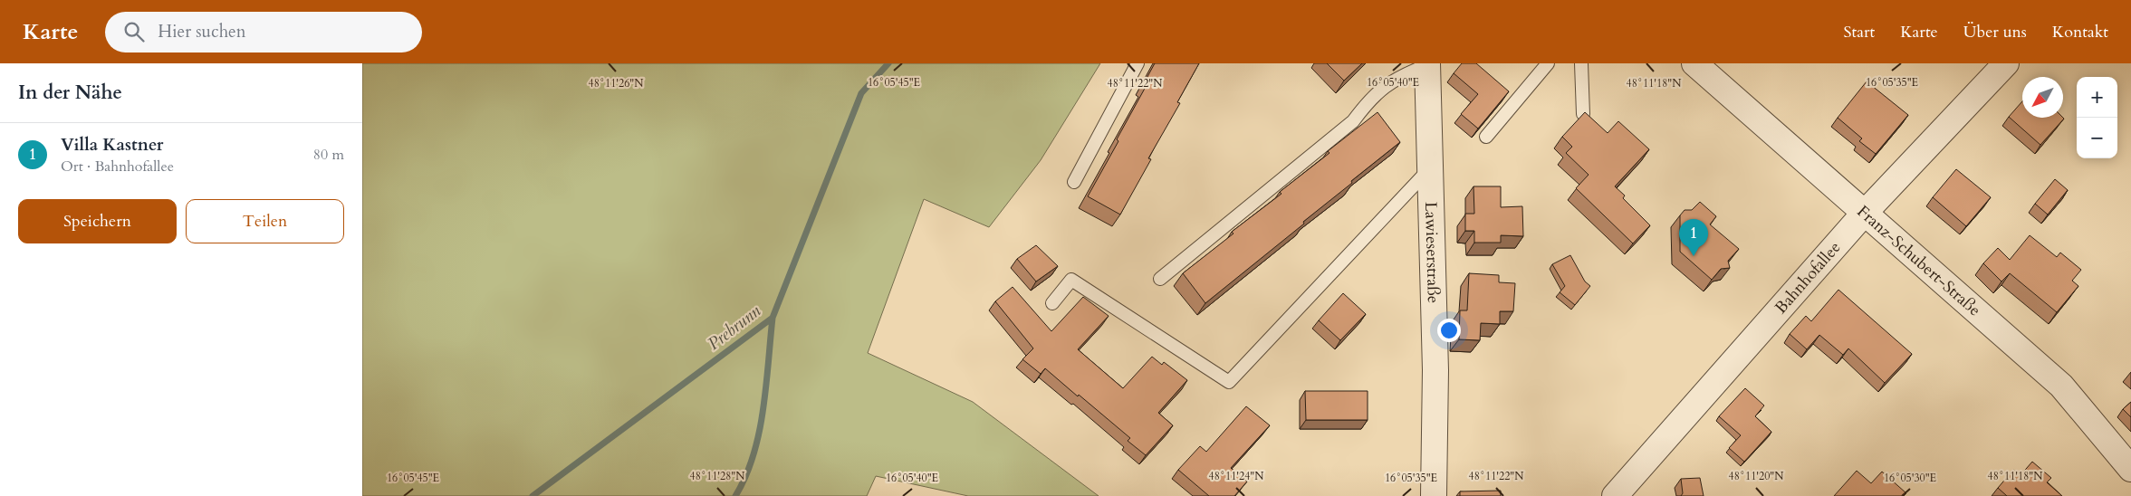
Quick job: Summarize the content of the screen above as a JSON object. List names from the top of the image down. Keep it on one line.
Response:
{"streets":{"street":["Lawieserstraße","Franz-Schubert-Straße","Bahnhofallee"]},"crossings":[["Franz-Schubert-Straße","Bahnhofallee"]],"water":["Prebrunn"],"north":"bottom left","page":{"header":"Karte","search":"Hier suchen","nav":["Start","Karte","Über uns","Kontakt"],"heading":"In der Nähe","map_buttons":["+","−"],"list":[{"mark":"1","name":"Villa Kastner","note":"Ort · Bahnhofallee","value":"80 m"}],"buttons":["Speichern","Teilen"],"pins":"1"},"coordinates":["16°05'45\"E","16°05'40\"E","16°05'35\"E","48°11'26\"N","48°11'22\"N","48°11'18\"N","48°11'28\"N","48°11'24\"N","48°11'20\"N","16°05'30\"E"]}
